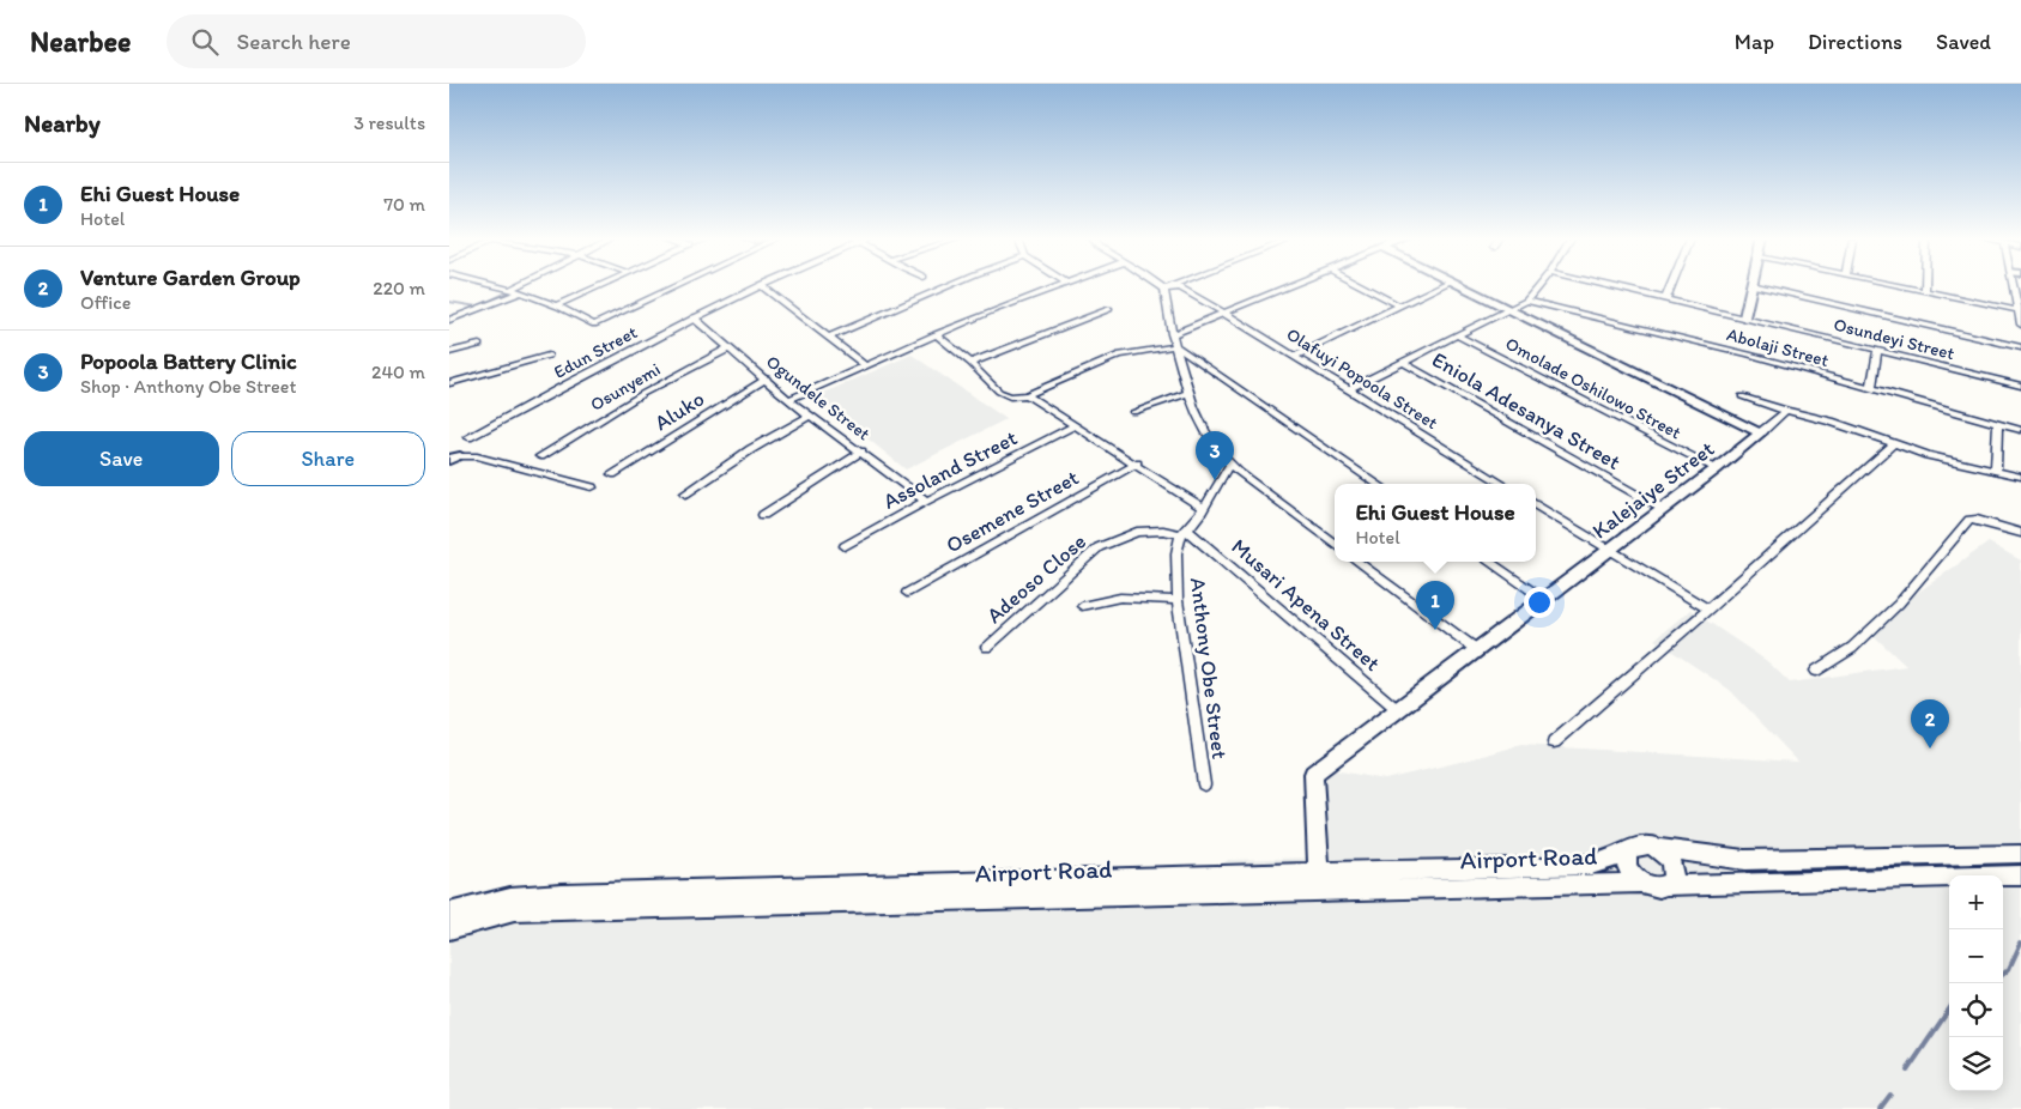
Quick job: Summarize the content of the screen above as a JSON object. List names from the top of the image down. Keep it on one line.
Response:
{"streets":{"main road":["Kalejaiye Street","Airport Road"],"street":["Osundeyi Street","Abolaji Street","Edun Street","Olafuyi Popoola Street","Osunyemi","Omolade Oshilowo Street","Ogundele Street","Aluko","Eniola Adesanya Street","Assoland Street","Osemene Street","Adeoso Close","Musari Apena Street","Anthony Obe Street"]},"crossings":[["Edun Street","Ogundele Street"],["Osunyemi","Ogundele Street"],["Omolade Oshilowo Street","Kalejaiye Street"],["Ogundele Street","Aluko"],["Ogundele Street","Assoland Street"],["Eniola Adesanya Street","Kalejaiye Street"],["Kalejaiye Street","Musari Apena Street"],["Kalejaiye Street","Airport Road"],["Adeoso Close","Musari Apena Street"],["Adeoso Close","Anthony Obe Street"],["Musari Apena Street","Anthony Obe Street"]],"page":{"header":"Nearbee","search":"Search here","nav":["Map","Directions","Saved"],"heading":["Nearby","3 results"],"list":[{"mark":"1","name":"Ehi Guest House","note":"Hotel","value":"70 m"},{"mark":"2","name":"Venture Garden Group","note":"Office","value":"220 m"},{"mark":"3","name":"Popoola Battery Clinic","note":"Shop · Anthony Obe Street","value":"240 m"}],"buttons":["Save","Share"],"pins":["3","1","2"],"popup":["Ehi Guest House","Hotel"],"map_buttons":["+","−"]}}
